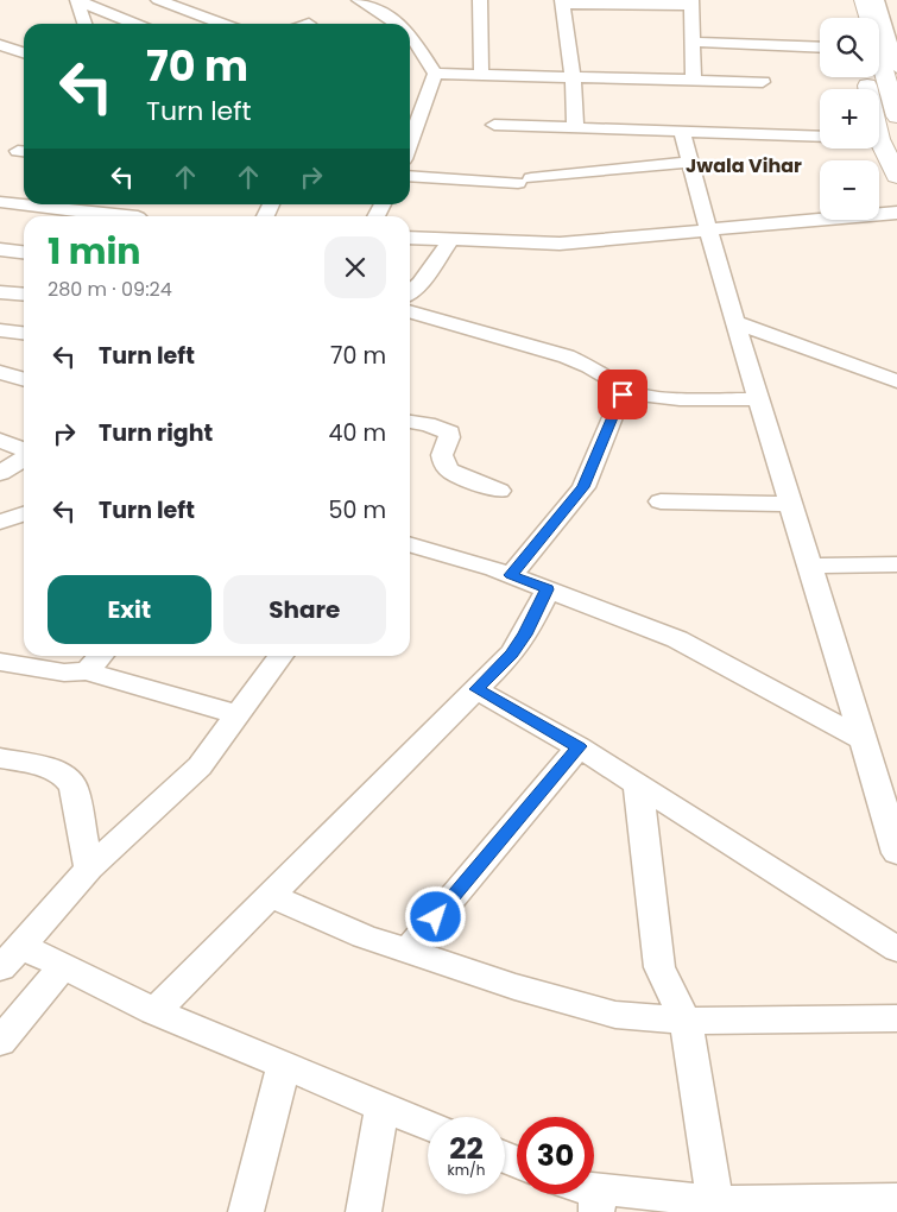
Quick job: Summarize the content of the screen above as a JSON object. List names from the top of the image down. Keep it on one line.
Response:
{"districts":["Jwala Vihar"],"page":{"map_buttons":["+","−"],"turn":["70 m","Turn left"],"heading":["1 min","280 m · 09:24"],"list":[{"name":"Turn left","value":"70 m"},{"name":"Turn right","value":"40 m"},{"name":"Turn left","value":"50 m"}],"buttons":["Exit","Share"],"speed":"22 km/h","limit":"30"}}
